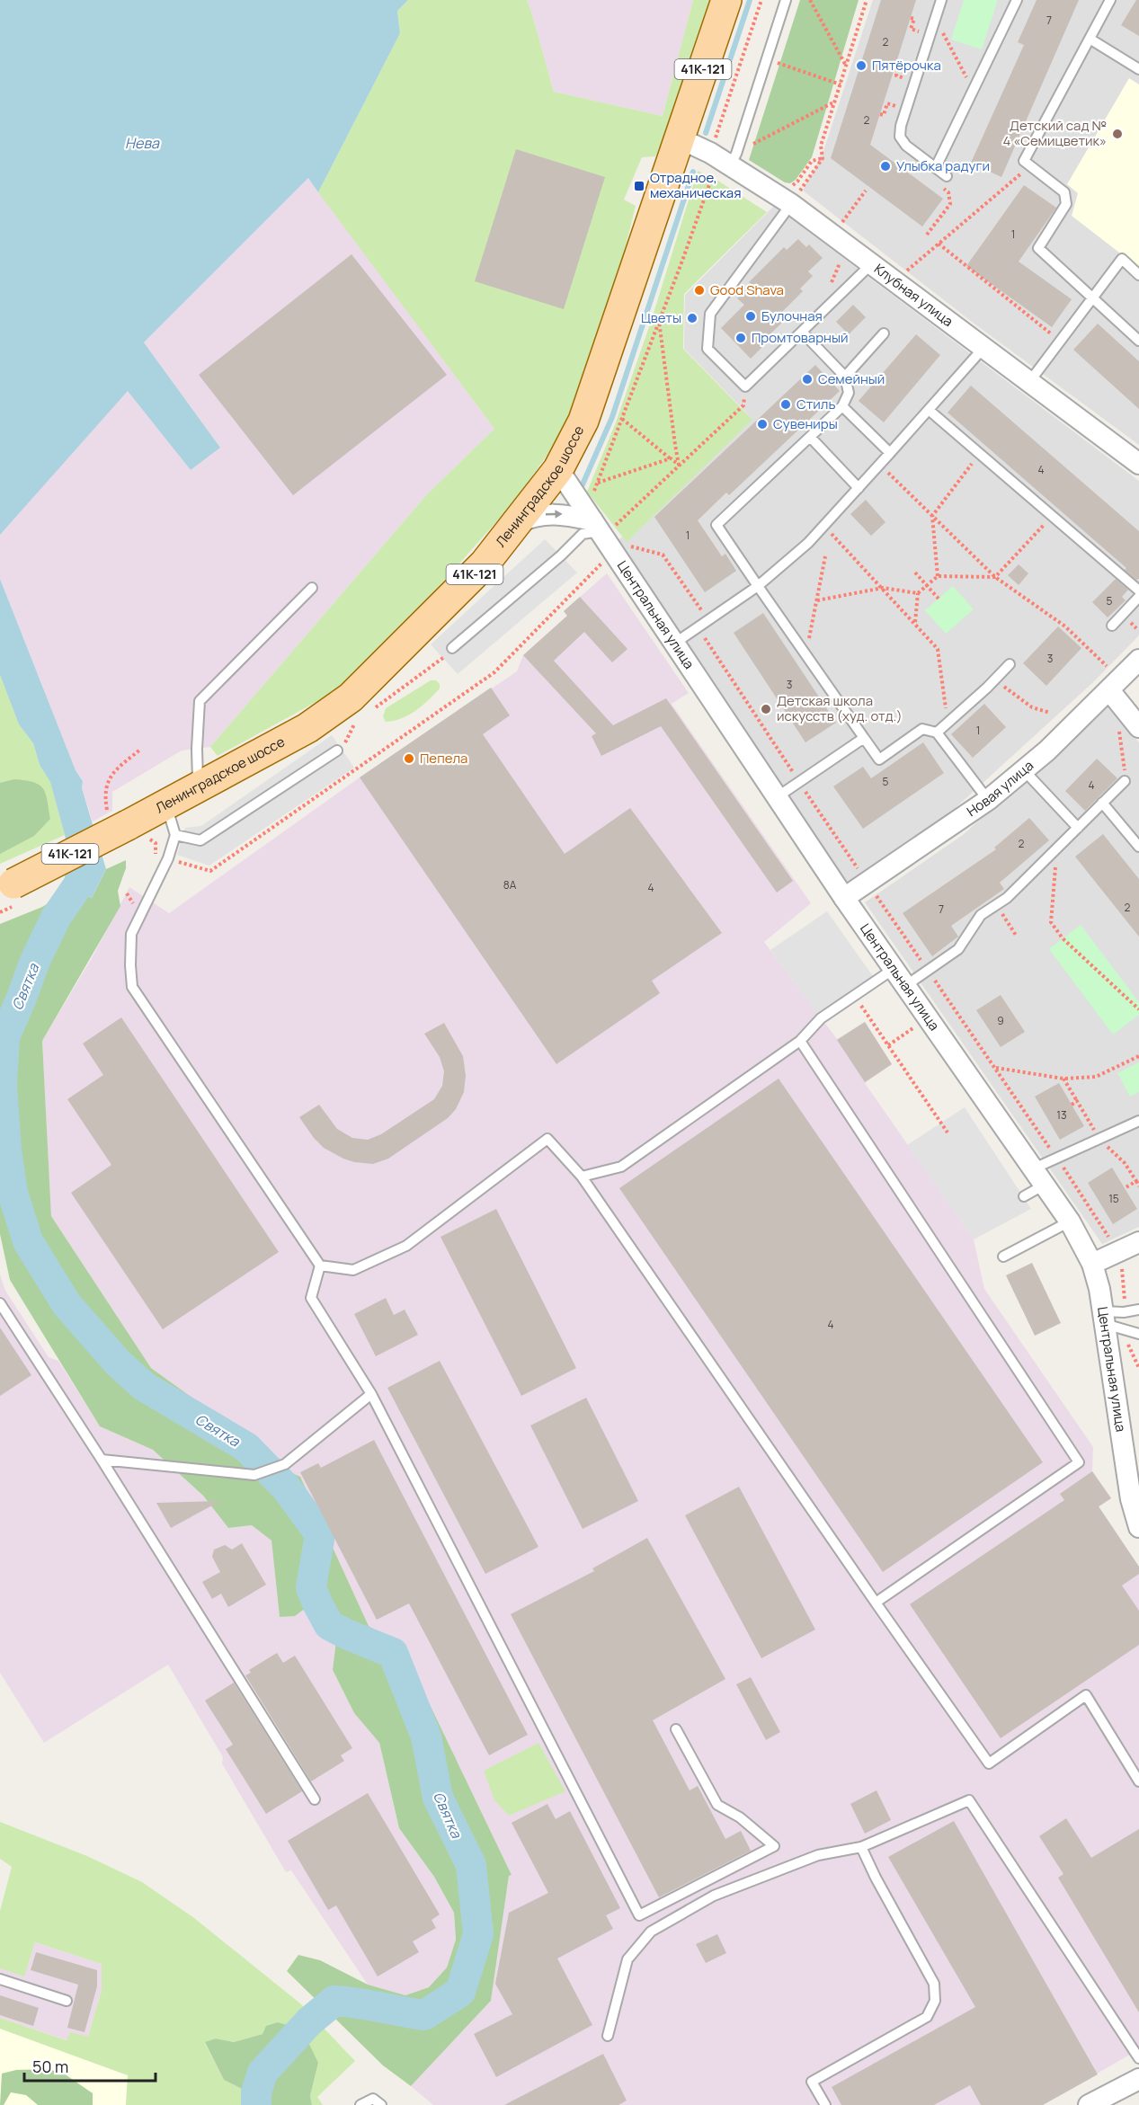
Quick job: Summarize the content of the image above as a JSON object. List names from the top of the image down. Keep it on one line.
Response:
{"streets":{"main road":["41К-121","Ленинградское шоссе"],"street":["Клубная улица","Центральная улица","Новая улица"]},"crossings":[["Клубная улица","Ленинградское шоссе"],["Ленинградское шоссе","Центральная улица"],["Центральная улица","Новая улица"]],"water":["Нева","Святка"],"places":{"other":["Пятёрочка","Детский сад № 4 «Семицветик»","Улыбка радуги","Good Shava","Булочная","Цветы","Промтоварный","Семейный","Стиль","Сувениры","Детская школа искусств (худ. отд.)","Пепела"],"transit":["Отрадное, механическая"]},"house_numbers":["7","2","2","1","4","1","5","3","3","1","5","4","2","8А","4","2","7","9","13","15","4"],"scale_bar":"50 m"}
